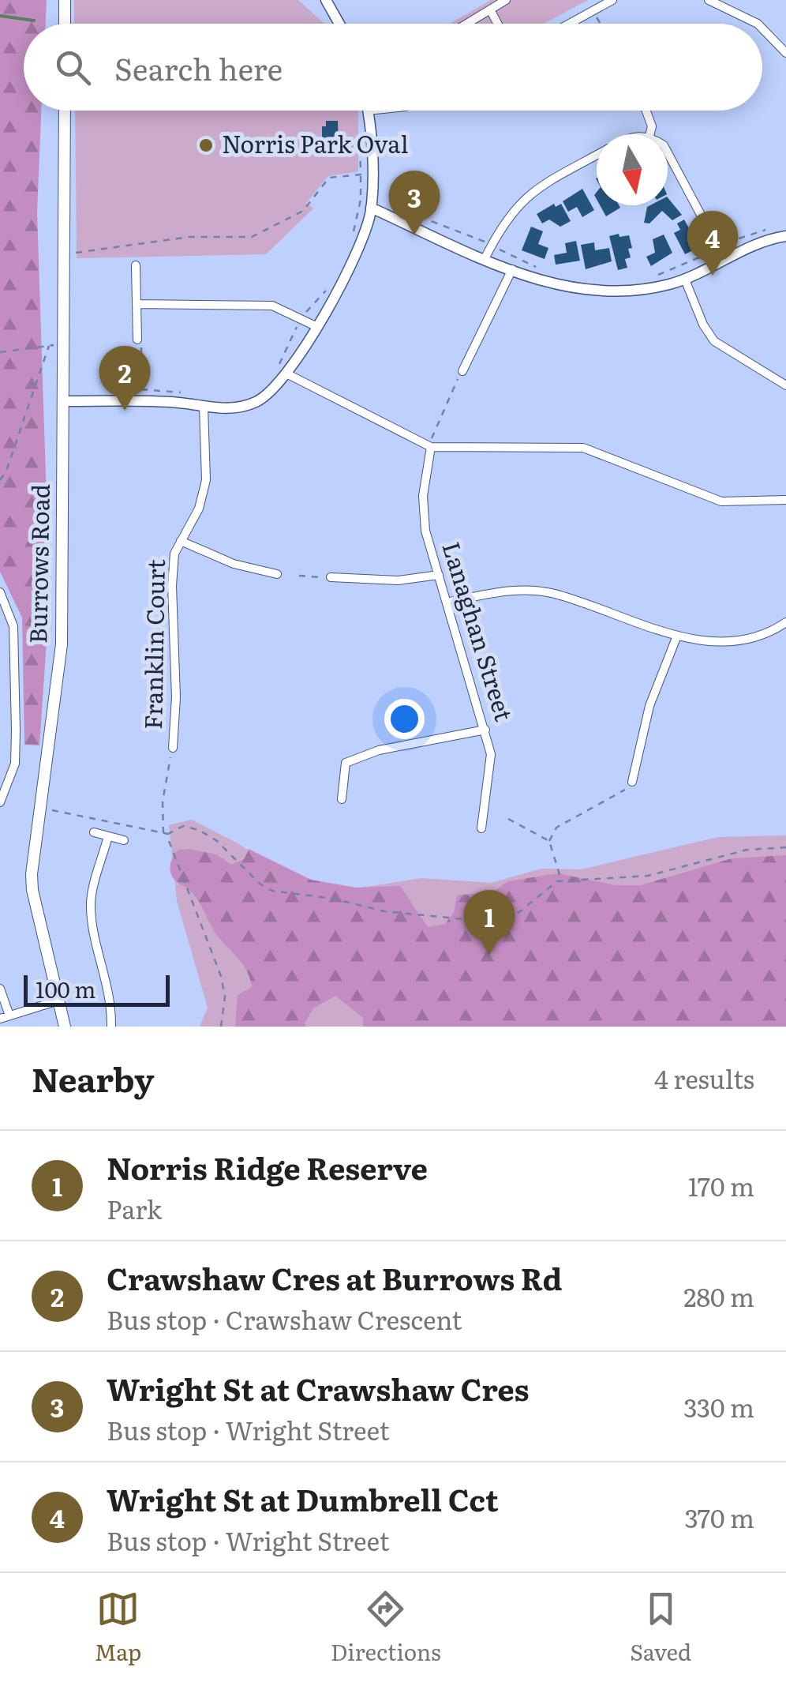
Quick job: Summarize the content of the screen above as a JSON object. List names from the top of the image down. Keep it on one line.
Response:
{"streets":{"main road":["Burrows Road"],"street":["Lanaghan Street","Franklin Court"]},"places":["Norris Park Oval"],"scale_bar":"100 m","north":"bottom","page":{"search":"Search here","pins":["3","4","2","1"],"scale":"100 m","heading":["Nearby","4 results"],"list":[{"mark":"1","name":"Norris Ridge Reserve","note":"Park","value":"170 m"},{"mark":"2","name":"Crawshaw Cres at Burrows Rd","note":"Bus stop · Crawshaw Crescent","value":"280 m"},{"mark":"3","name":"Wright St at Crawshaw Cres","note":"Bus stop · Wright Street","value":"330 m"},{"mark":"4","name":"Wright St at Dumbrell Cct","note":"Bus stop · Wright Street","value":"370 m"}],"nav":["Map","Directions","Saved"]}}
